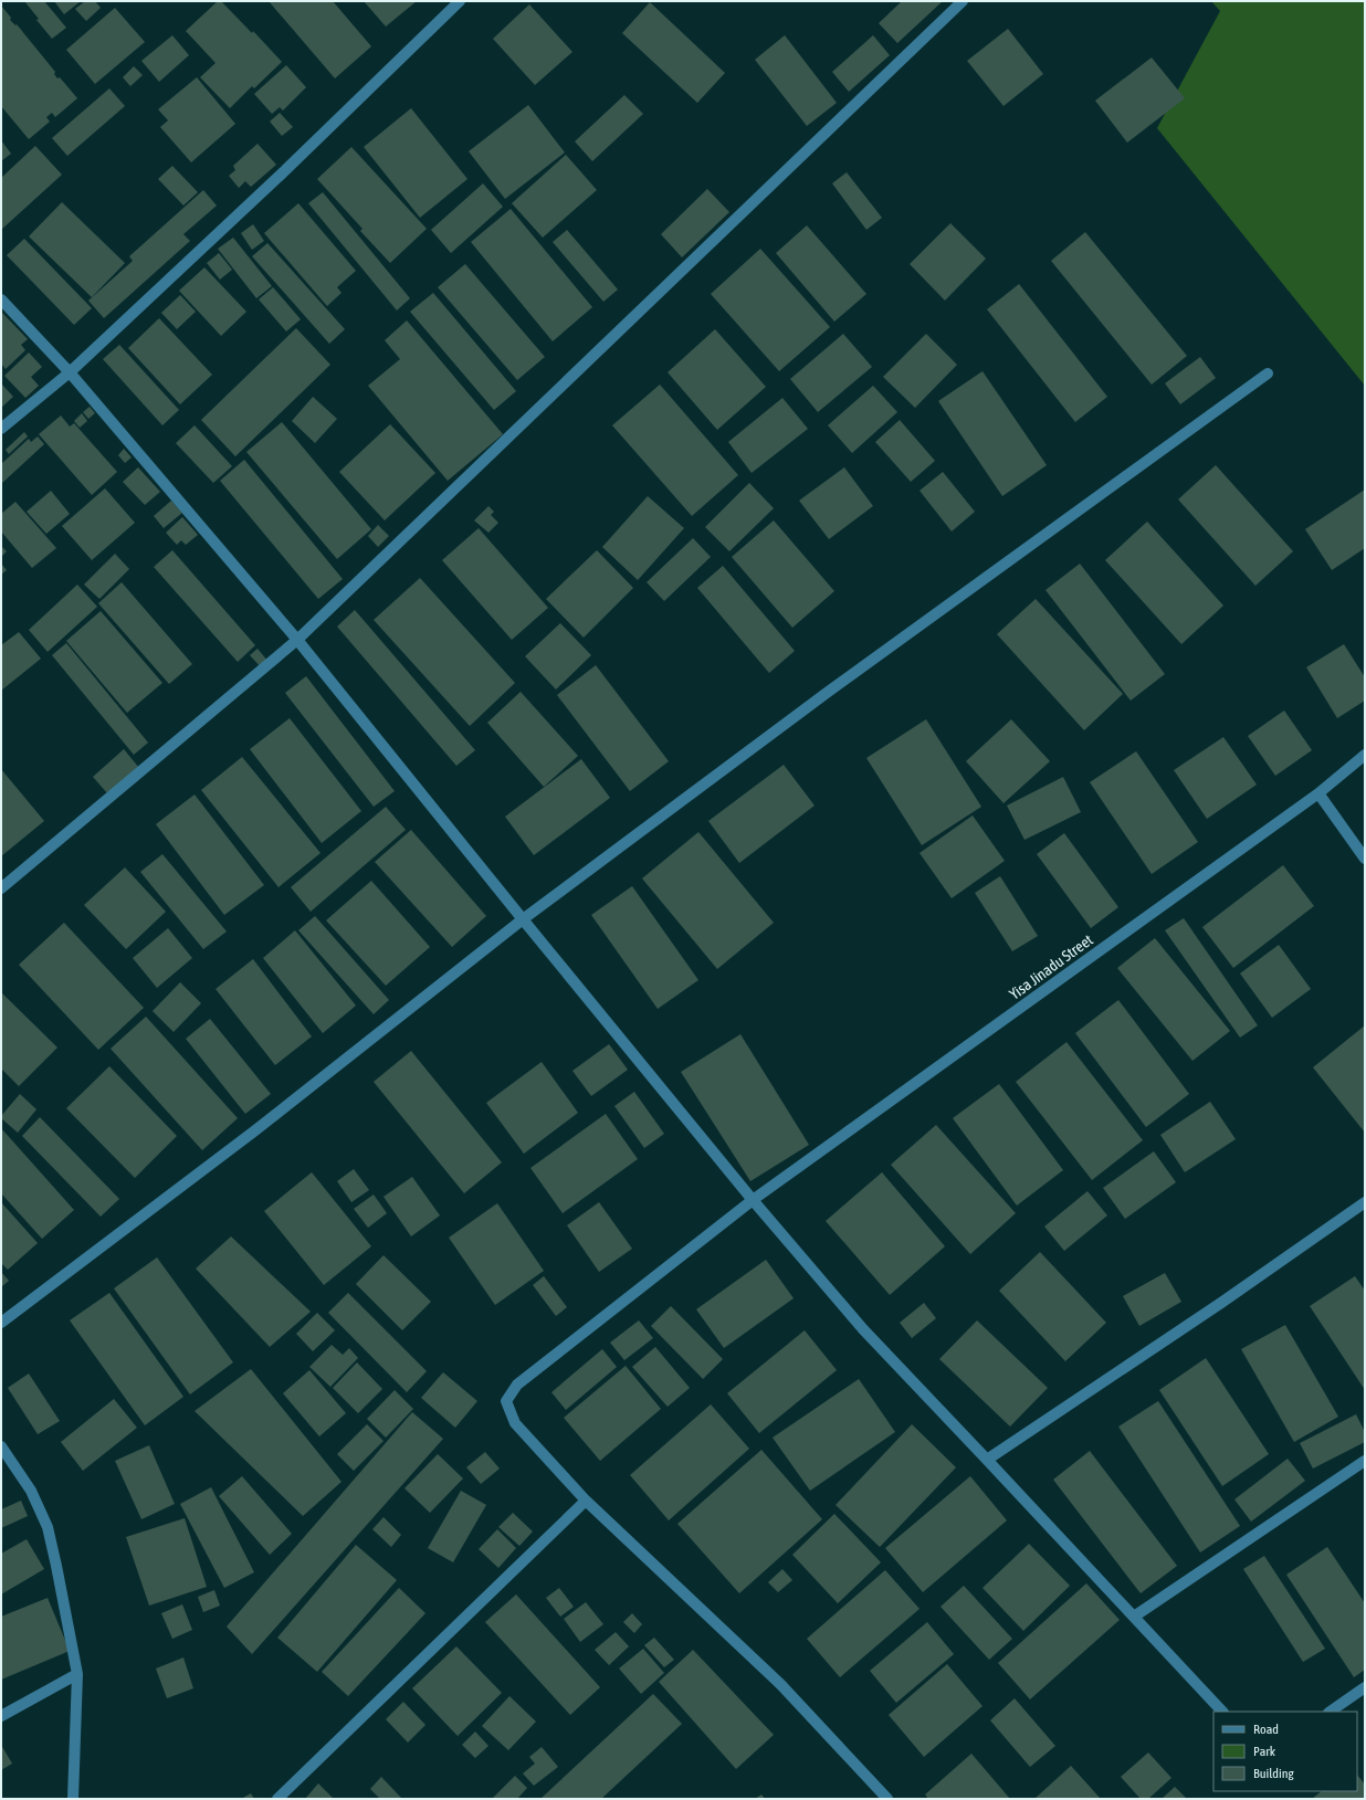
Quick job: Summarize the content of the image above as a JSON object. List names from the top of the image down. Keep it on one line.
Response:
{"streets":{"street":["Yisa Jinadu Street"]},"legend":["Road","Park","Building"]}
